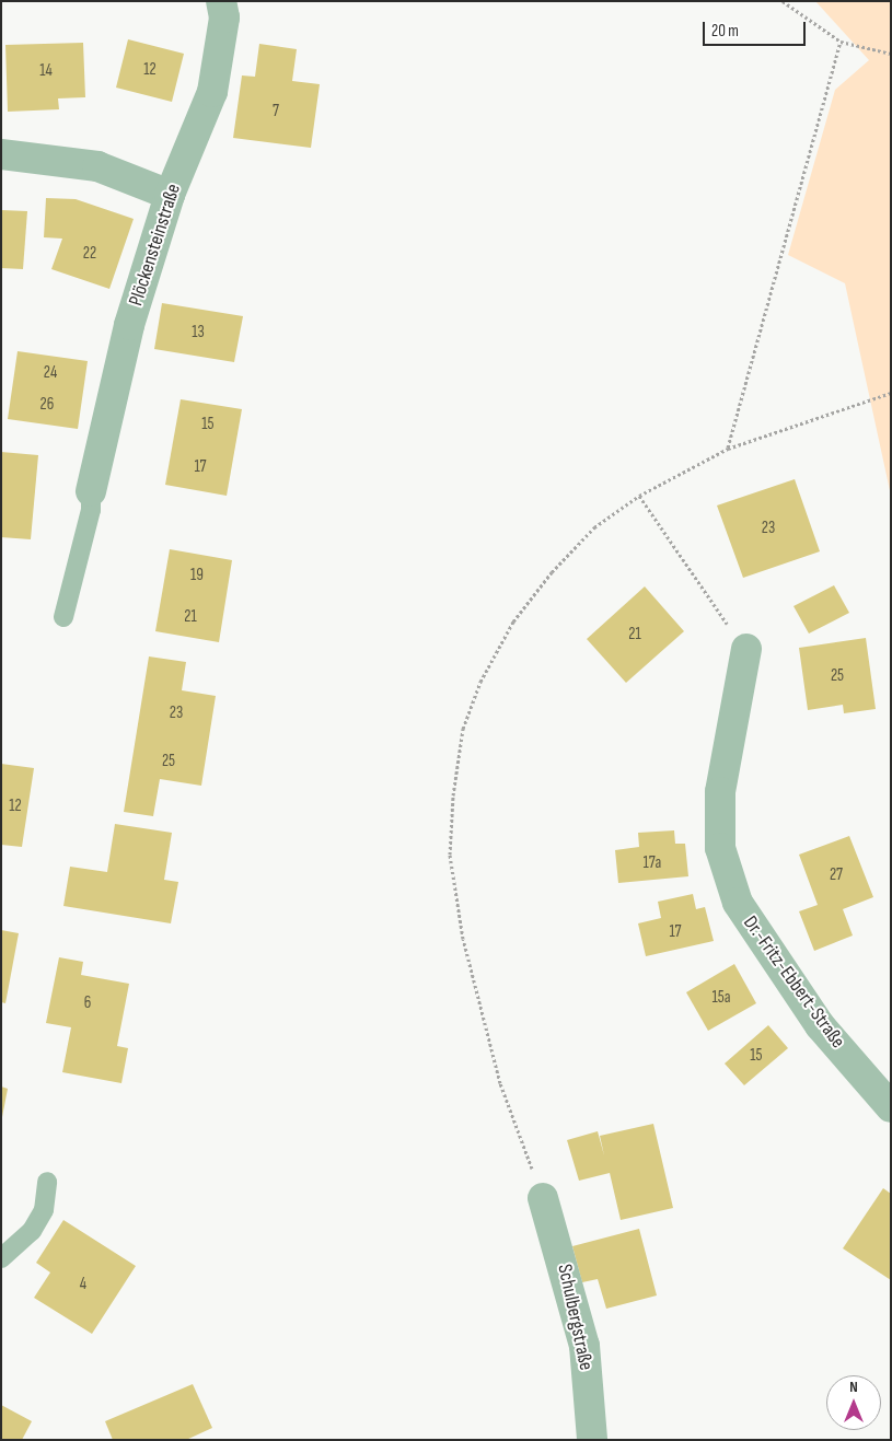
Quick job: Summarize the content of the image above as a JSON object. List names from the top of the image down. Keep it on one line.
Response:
{"streets":{"street":["Plöckensteinstraße","Dr.-Fritz-Ebbert-Straße","Schulbergstraße"]},"house_numbers":["12","14","7","22","13","24","26","15","17","23","19","21","21","25","23","25","12","17a","27","17","15a","6","15","4"],"scale_bar":"20 m","north":"top"}
